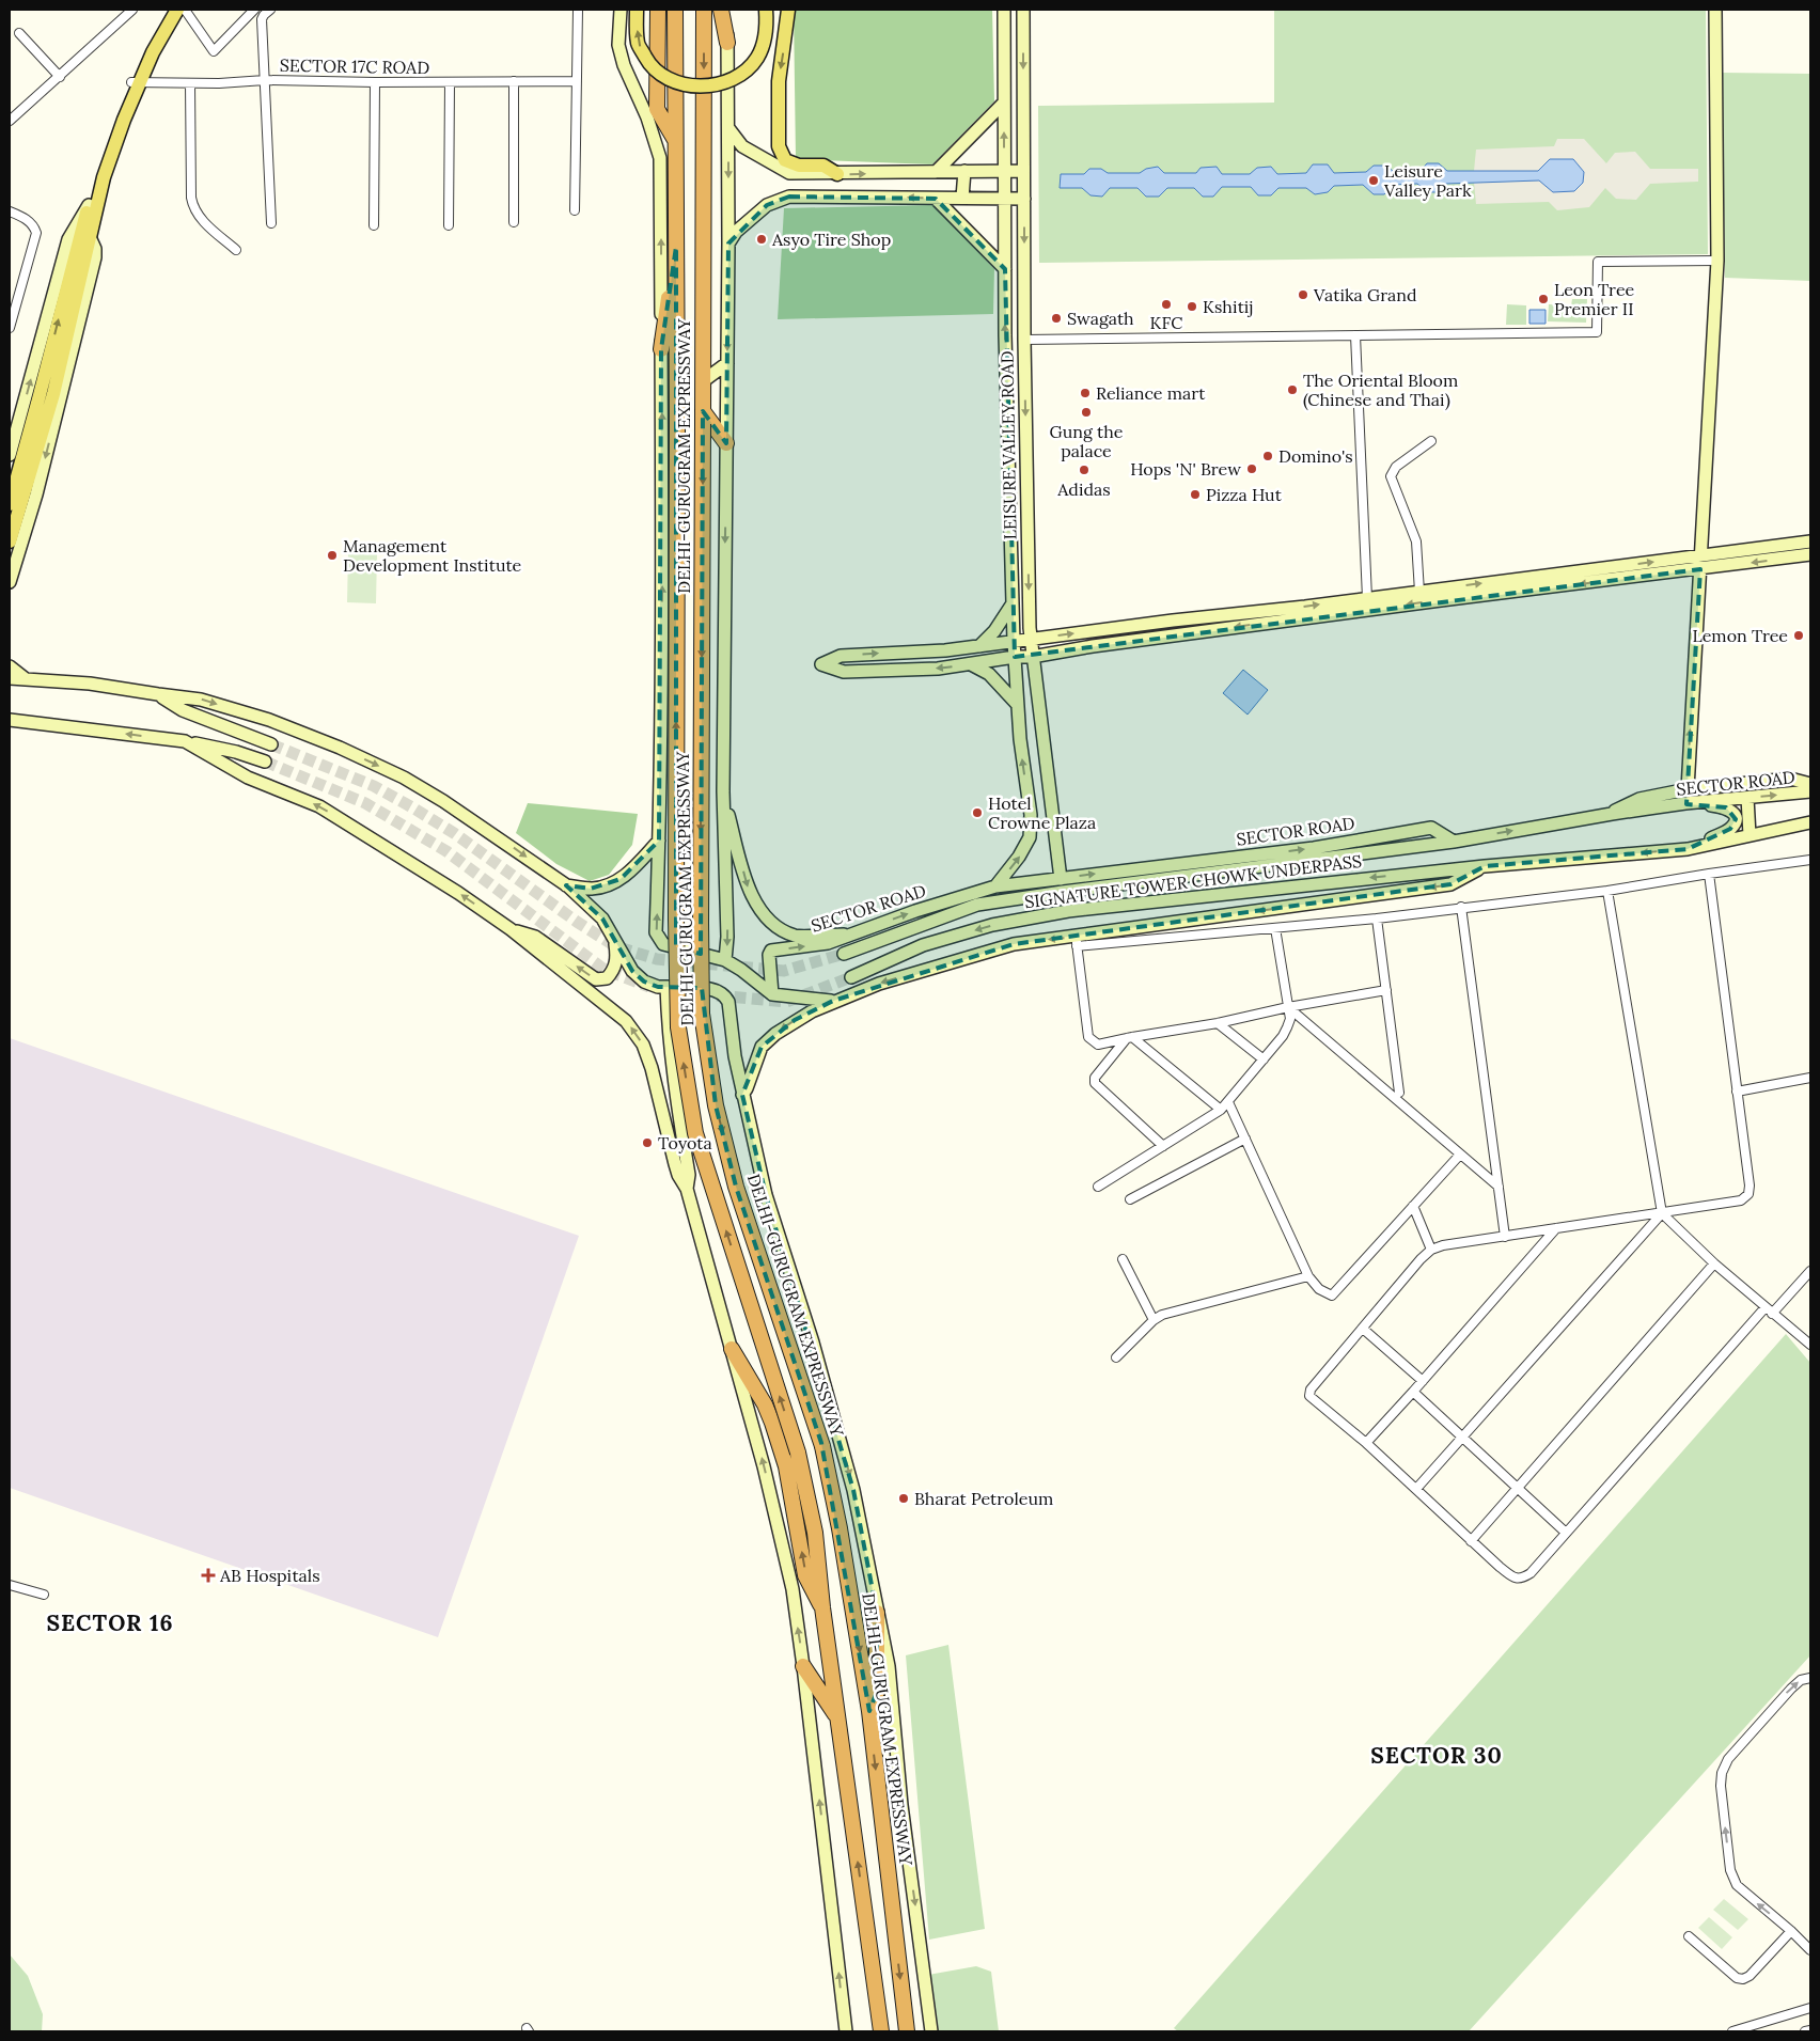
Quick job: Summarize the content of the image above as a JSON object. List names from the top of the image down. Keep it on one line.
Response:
{"streets":{"highway":["DELHI-GURUGRAM EXPRESSWAY"],"street":["SECTOR 17C ROAD","LEISURE VALLEY ROAD","SECTOR ROAD","SIGNATURE TOWER CHOWK UNDERPASS"]},"crossings":[["LEISURE VALLEY ROAD","SECTOR ROAD"],["SECTOR ROAD","SIGNATURE TOWER CHOWK UNDERPASS"]],"districts":["SECTOR 16","SECTOR 30"],"places":{"other":["Leisure Valley Park","Asyo Tire Shop","Vatika Grand","Leon Tree Premier II","KFC","Kshitij","Swagath","The Oriental Bloom (Chinese and Thai)","Reliance mart","Gung the palace","Domino's","Hops 'N' Brew","Adidas","Pizza Hut","Management Development Institute","Lemon Tree","Hotel Crowne Plaza","Toyota","Bharat Petroleum"],"health":["AB Hospitals"]}}
